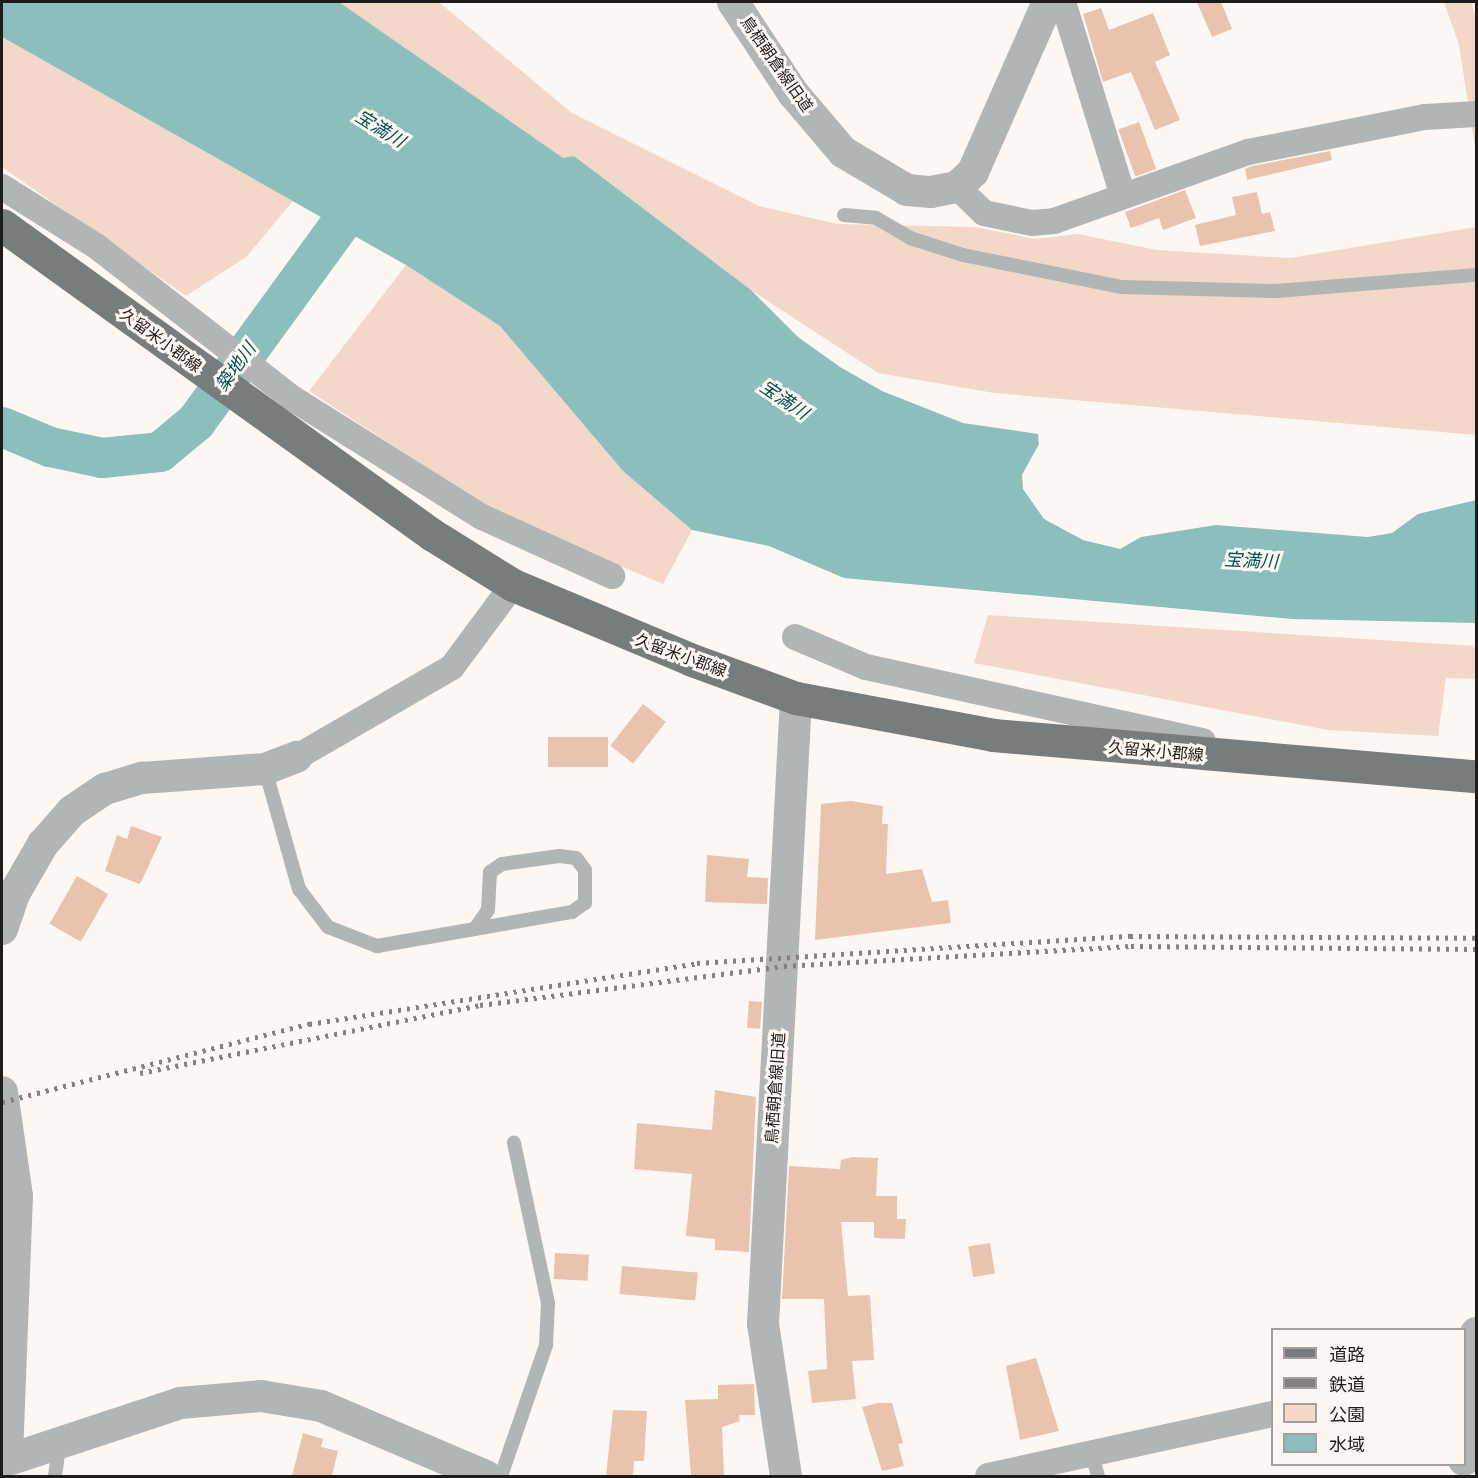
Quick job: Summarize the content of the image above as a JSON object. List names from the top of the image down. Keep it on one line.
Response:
{"streets":{"main road":["久留米小郡線"],"street":["鳥栖朝倉線旧道"]},"crossings":[["鳥栖朝倉線旧道","久留米小郡線"]],"water":["宝満川","築地川"],"legend":["道路","鉄道","公園","水域"]}
